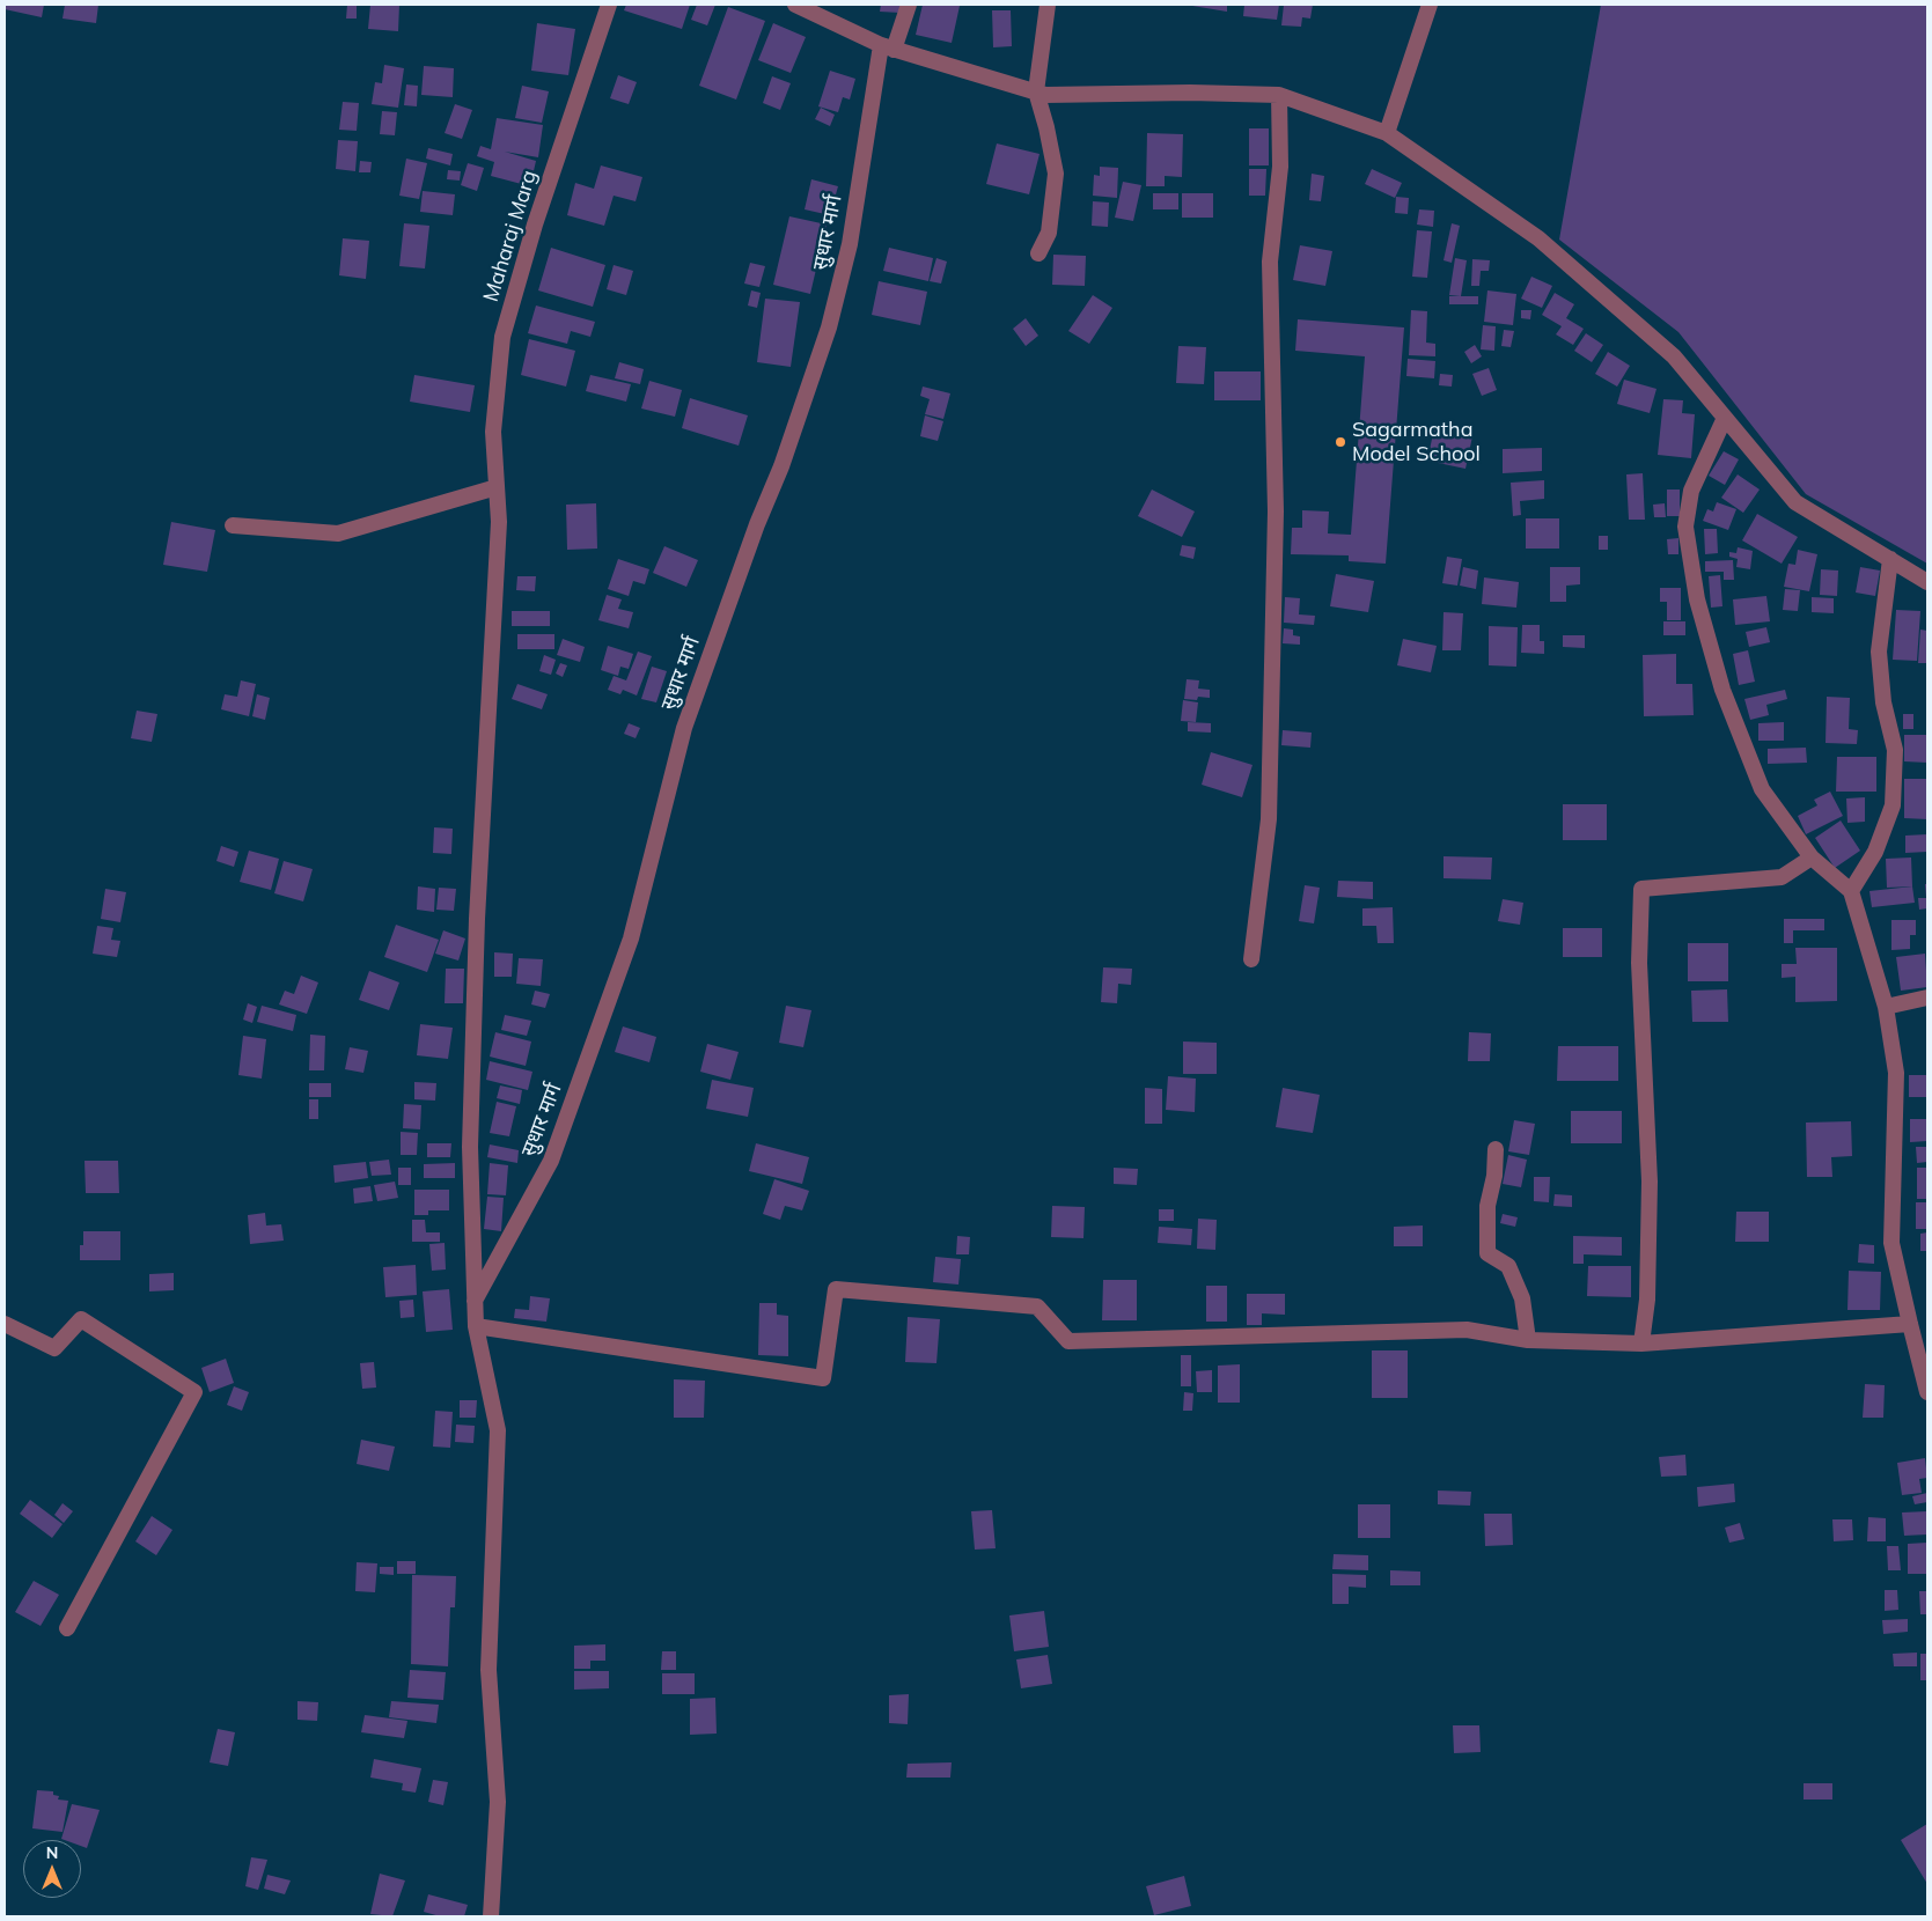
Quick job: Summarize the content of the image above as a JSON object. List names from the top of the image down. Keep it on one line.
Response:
{"streets":{"street":["सुधार मार्ग","Maharaj Marg"]},"crossings":[["सुधार मार्ग","Maharaj Marg"]],"places":["Sagarmatha Model School"],"north":"top"}
